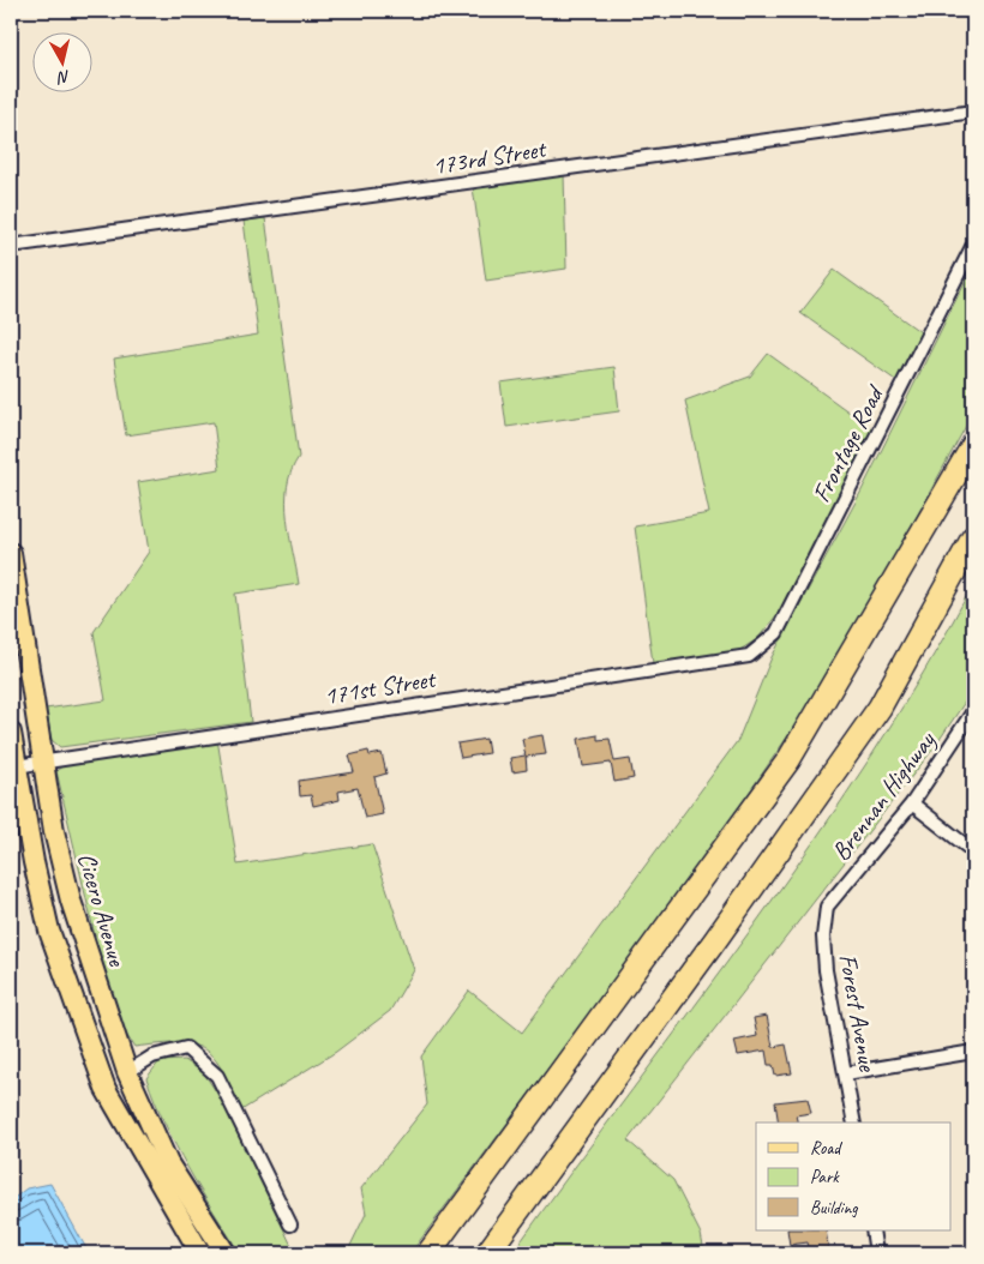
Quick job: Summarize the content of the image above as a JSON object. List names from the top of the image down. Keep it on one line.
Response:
{"streets":{"main road":["Cicero Avenue"],"street":["173rd Street","Frontage Road","171st Street","Brennan Highway","Forest Avenue"]},"crossings":[["Frontage Road","171st Street"],["171st Street","Cicero Avenue"],["Brennan Highway","Forest Avenue"]],"legend":["Road","Park","Building"],"north":"bottom"}
